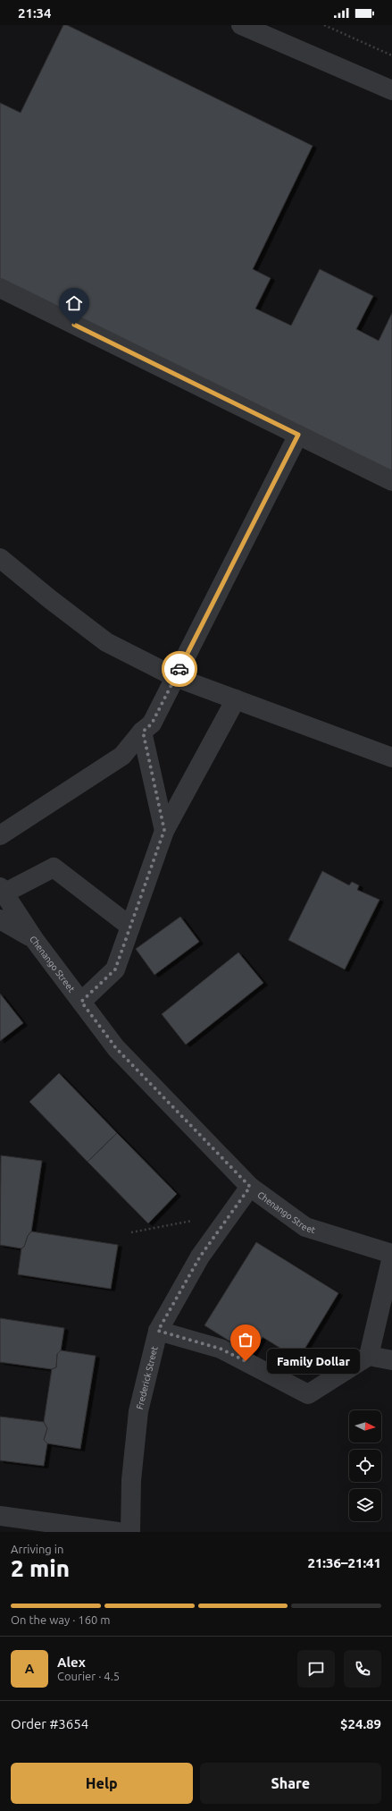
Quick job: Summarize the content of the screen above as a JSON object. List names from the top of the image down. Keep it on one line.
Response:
{"streets":{"street":["Chenango Street","Frederick Street"]},"crossings":[["Chenango Street","Frederick Street"]],"places":["Family Dollar"],"north":"right","page":{"status":"21:34","bubble":"Family Dollar","heading":["2 min","Arriving in","21:36–21:41"],"panel":["Alex","Courier · 4.5","Order #3654","$24.89"],"bar":"On the way · 160 m","round":"A","buttons":["Help","Share"]}}
